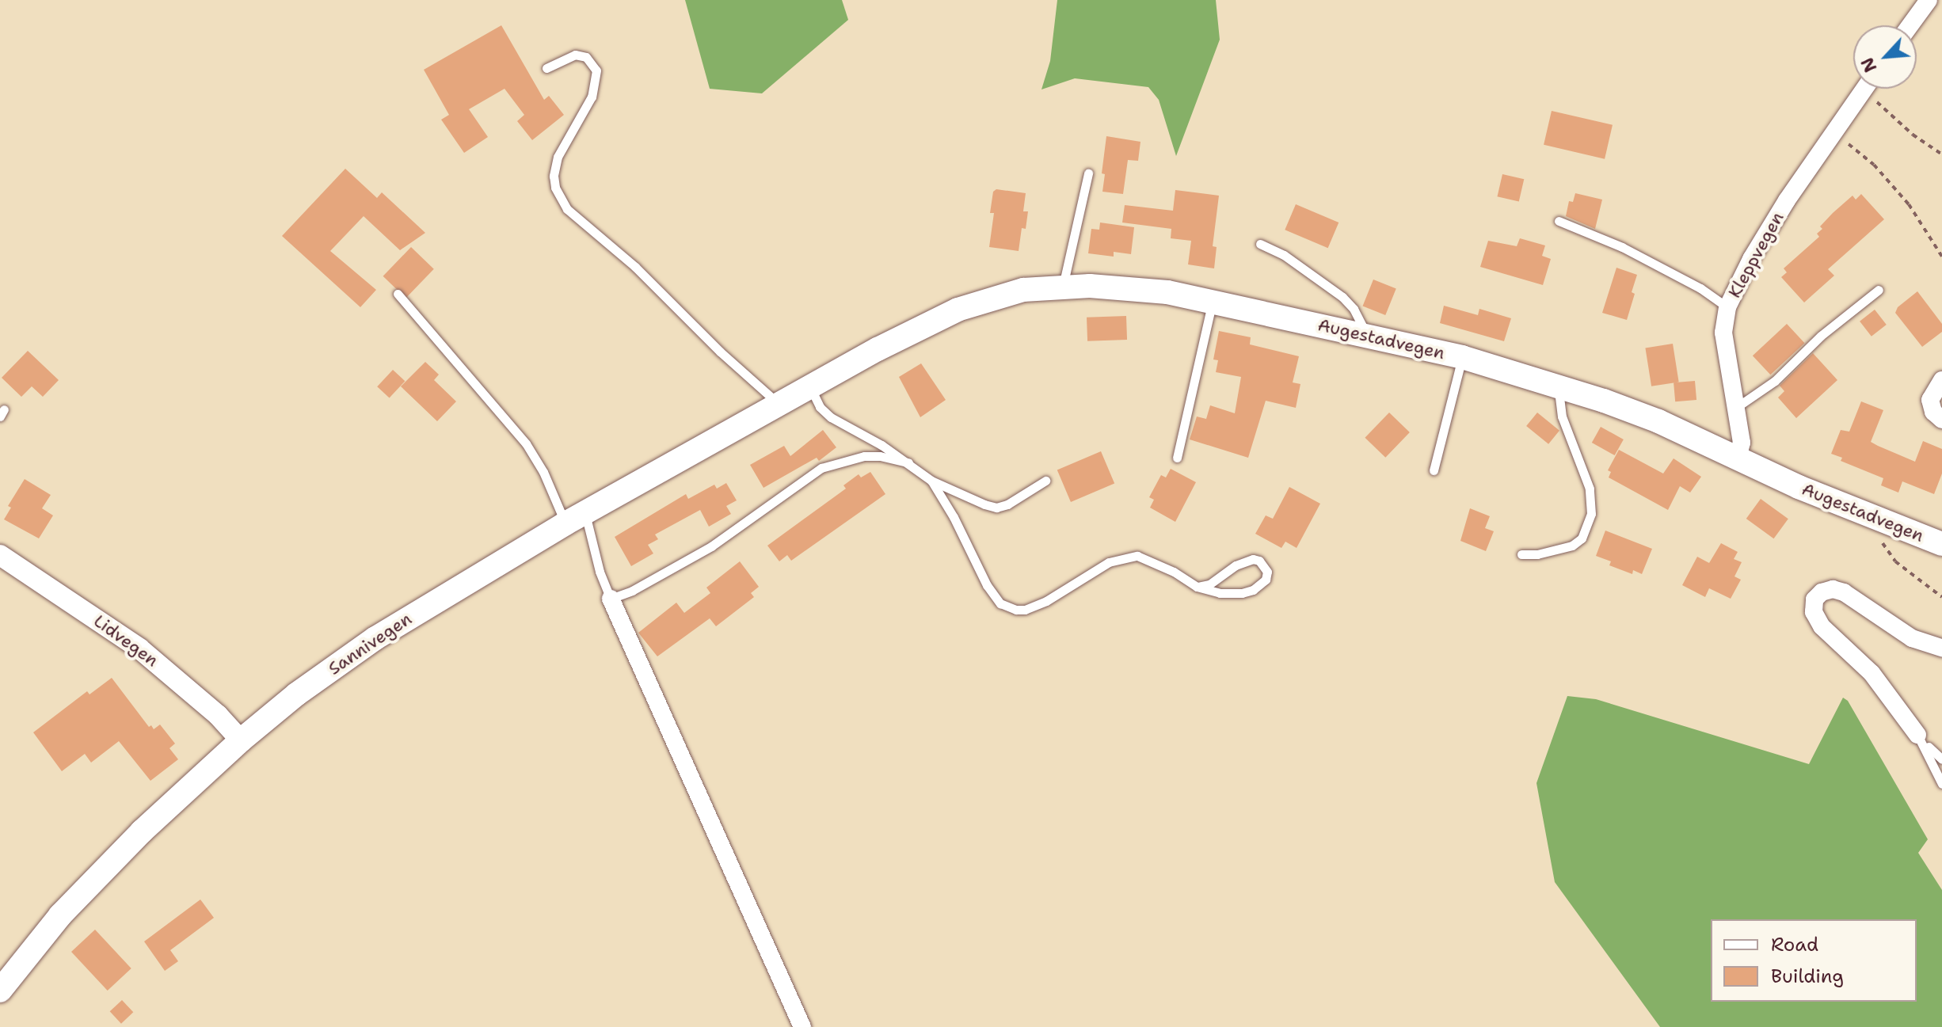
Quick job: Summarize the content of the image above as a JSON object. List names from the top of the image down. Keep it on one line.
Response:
{"streets":{"main road":["Augestadvegen","Sannivegen"],"street":["Kleppvegen","Lidvegen"]},"crossings":[["Kleppvegen","Augestadvegen"],["Augestadvegen","Sannivegen"],["Lidvegen","Sannivegen"]],"legend":["Road","Building"],"north":"bottom left"}
